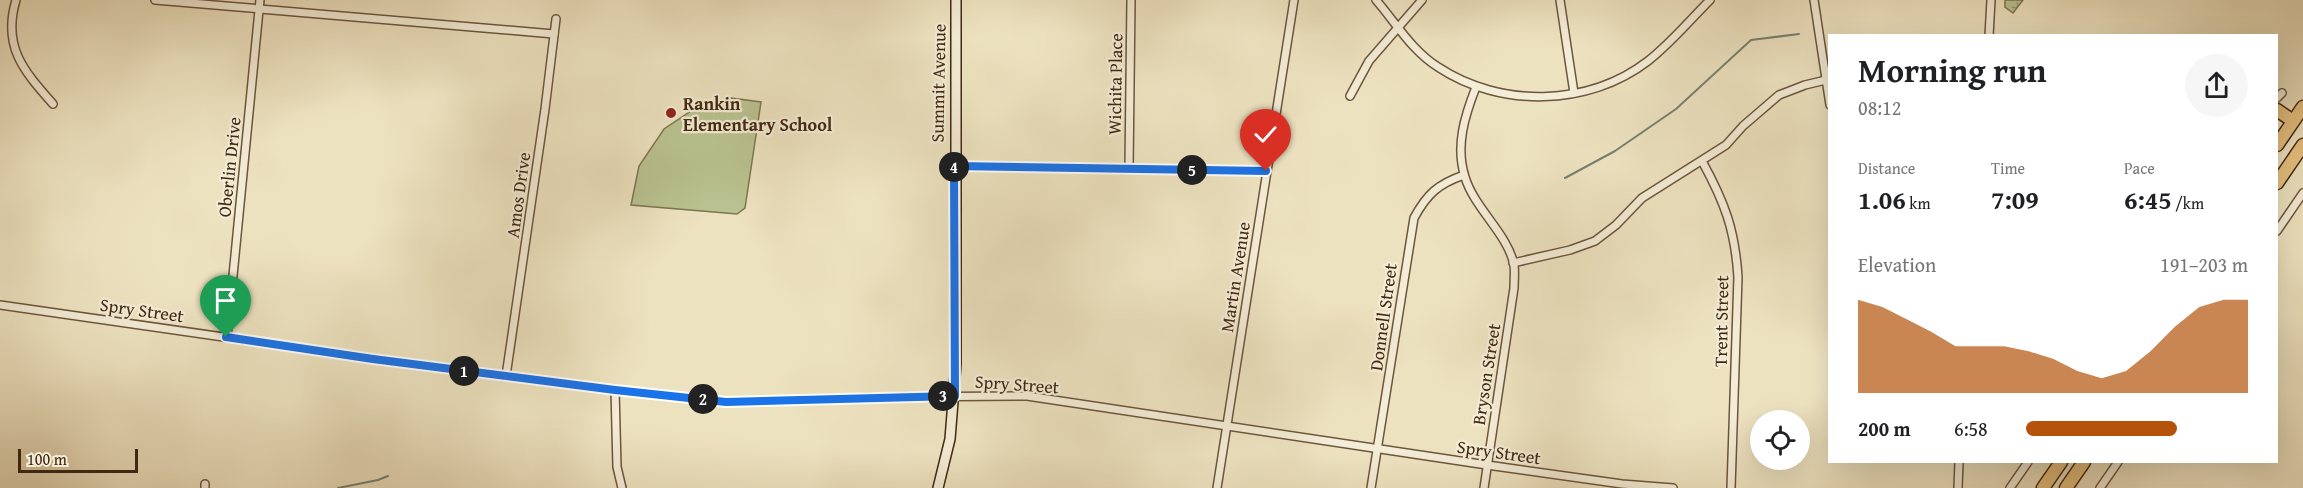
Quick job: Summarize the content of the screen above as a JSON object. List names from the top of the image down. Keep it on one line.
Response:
{"streets":{"main road":["Summit Avenue"],"street":["Wichita Place","Oberlin Drive","Amos Drive","Martin Avenue","Spry Street","Donnell Street","Trent Street","Bryson Street"]},"crossings":[["Summit Avenue","Spry Street"],["Oberlin Drive","Spry Street"],["Amos Drive","Spry Street"],["Martin Avenue","Spry Street"],["Spry Street","Donnell Street"],["Spry Street","Bryson Street"]],"places":["Rankin Elementary School"],"scale_bar":"100 m","page":{"heading":["Morning run","08:12"],"stats":[["Distance","1.06 km"],["Time","7:09"],["Pace","6:45 /km"]],"pins":["4","5","1","3","2"],"chart":["Elevation","191–203 m"],"list":[{"name":"200 m","note":"6:58"}],"scale":"100 m"}}
